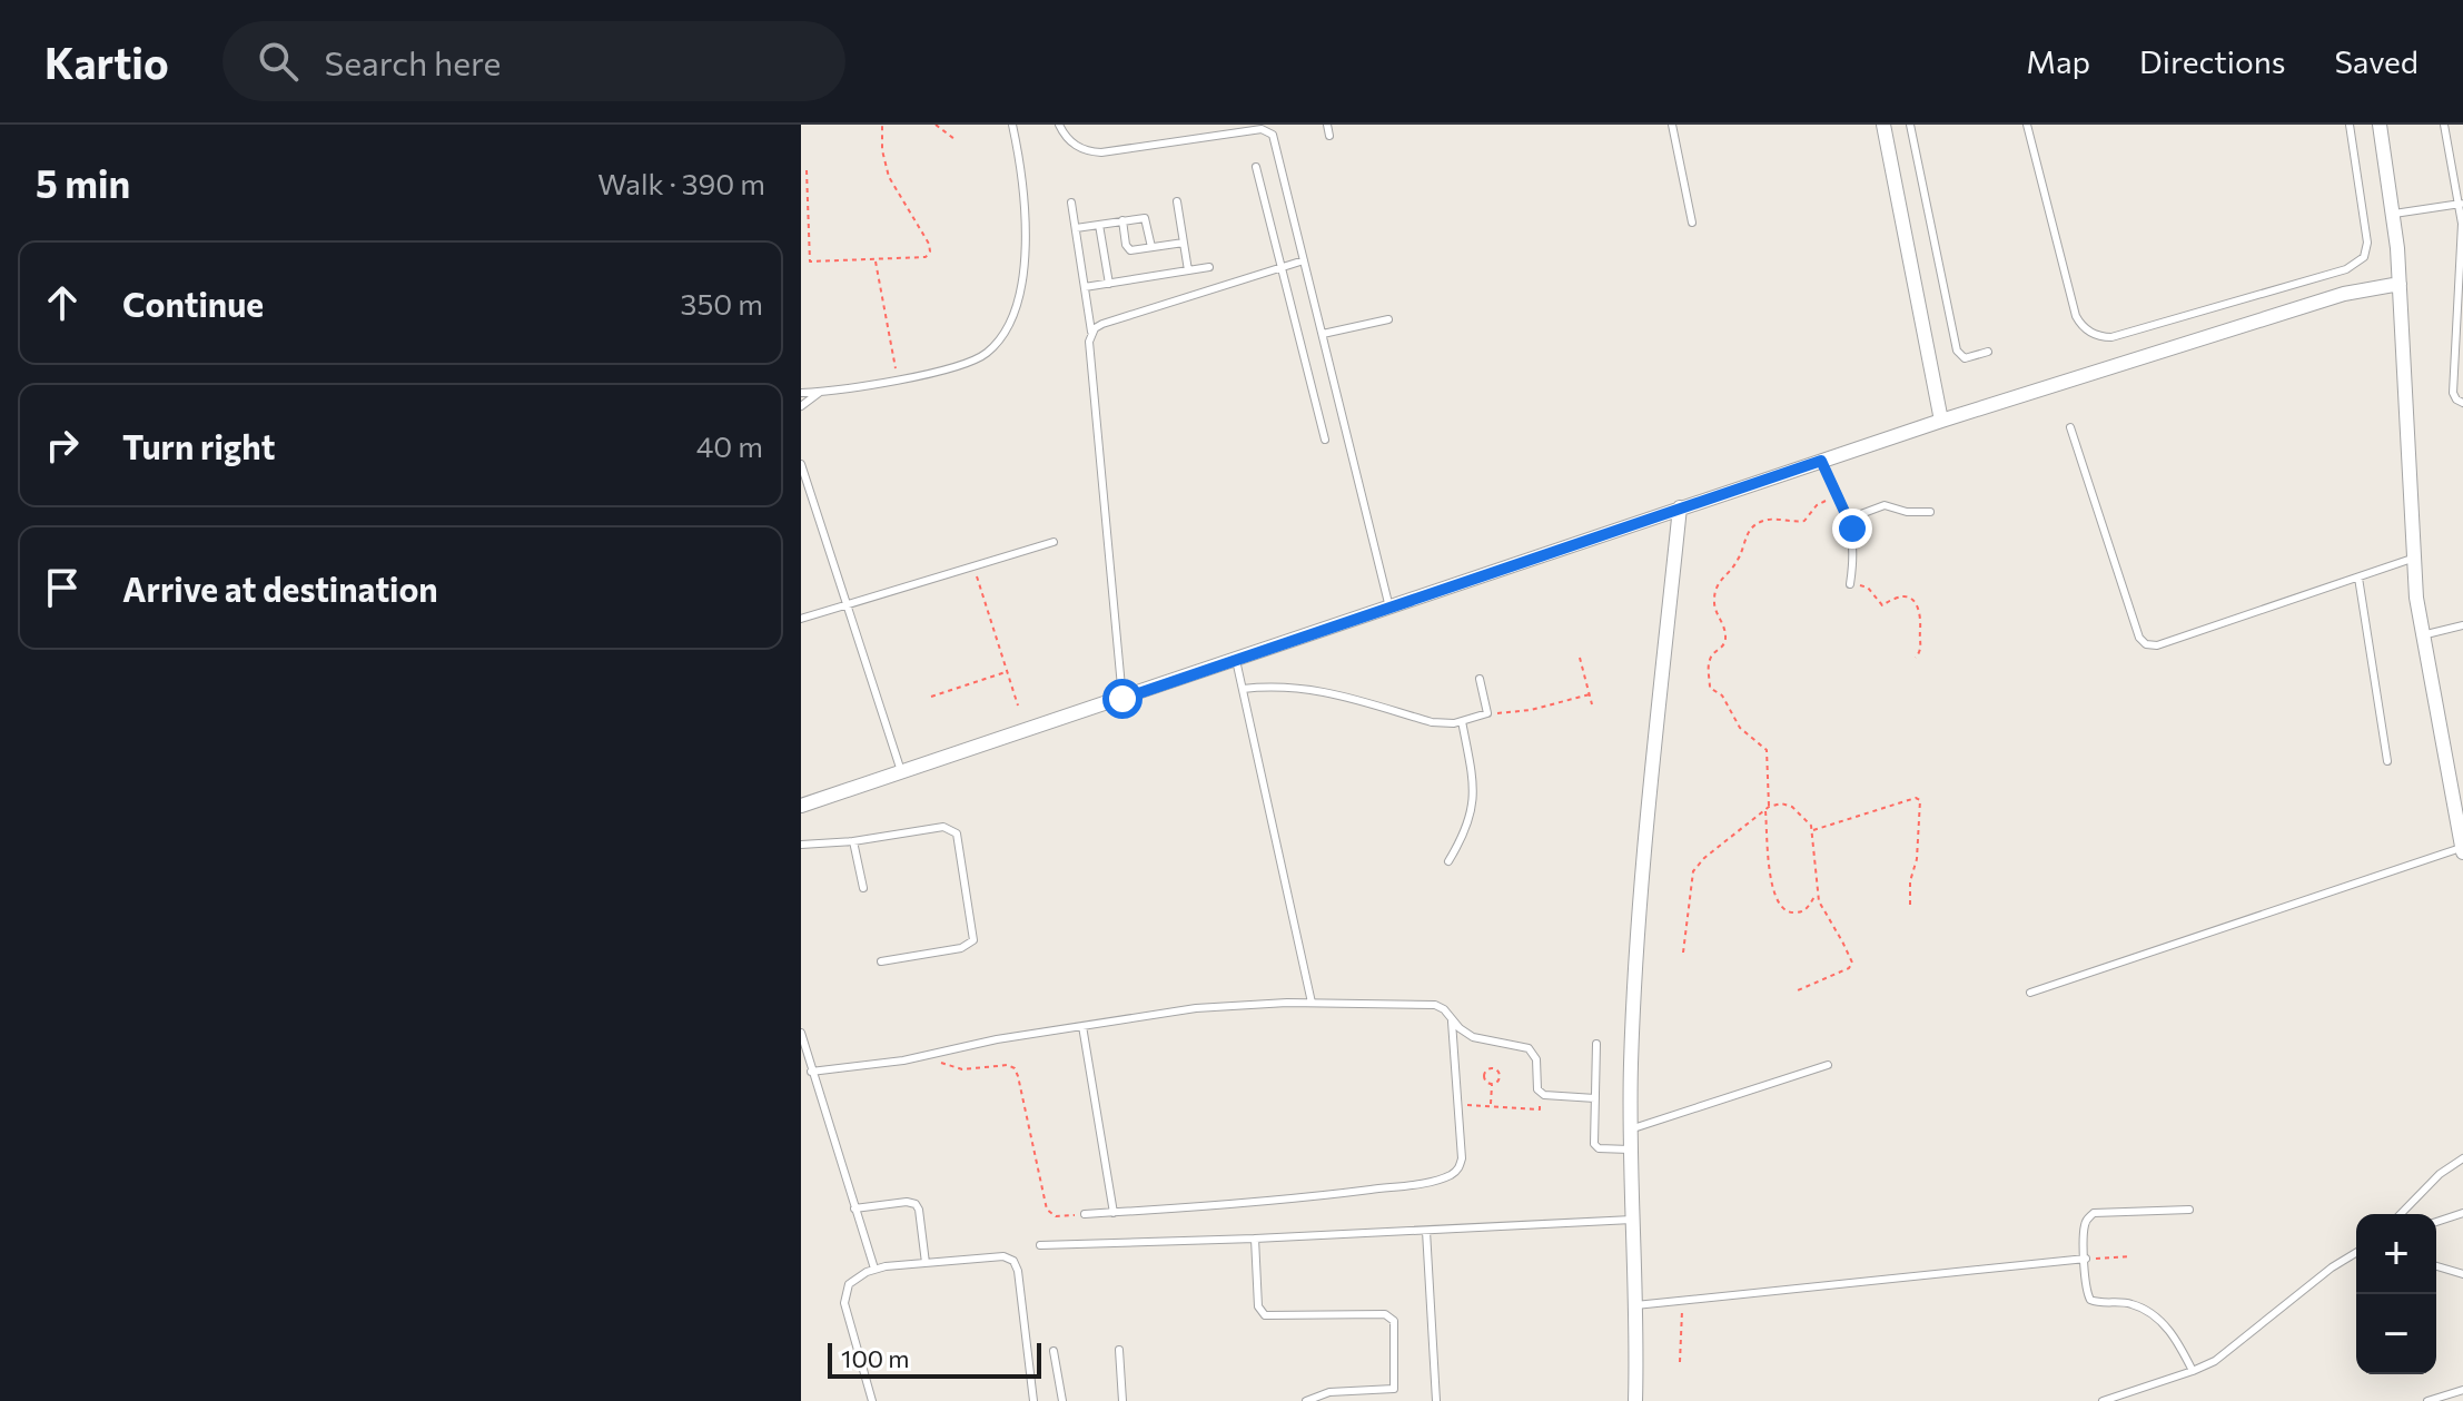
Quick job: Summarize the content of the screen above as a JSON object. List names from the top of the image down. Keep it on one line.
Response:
{"scale_bar":"100 m","page":{"header":"Kartio","search":"Search here","nav":["Map","Directions","Saved"],"heading":["5 min","Walk · 390 m"],"list":[["Continue","350 m"],["Turn right","40 m"],"Arrive at destination"],"map_buttons":["+","−"],"scale":"100 m"}}
